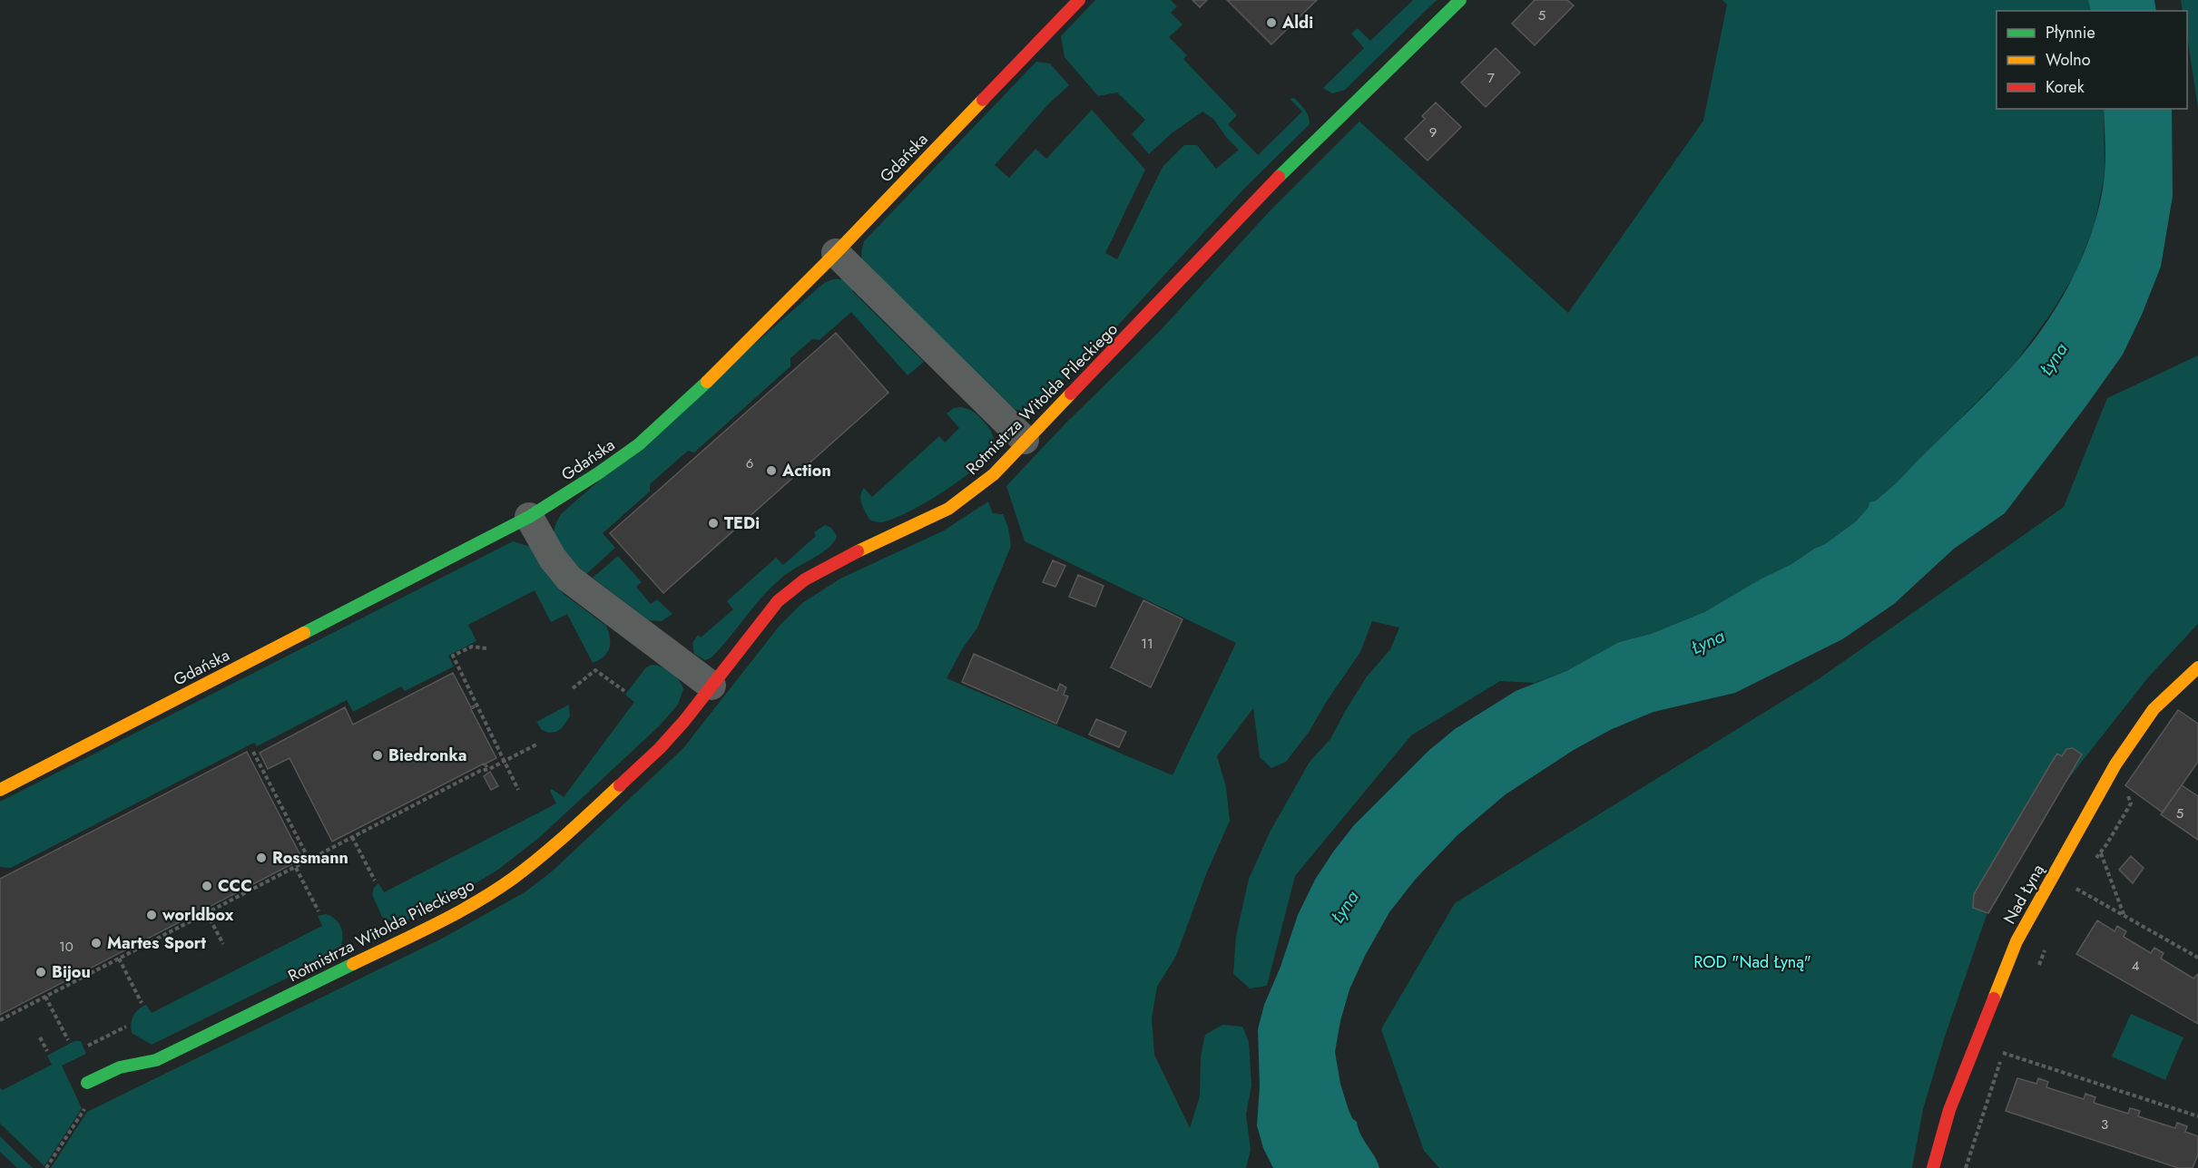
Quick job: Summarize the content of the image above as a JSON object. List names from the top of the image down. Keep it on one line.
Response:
{"streets":{"street":["Gdańska","Rotmistrza Witolda Pileckiego","Nad Łyną"]},"water":["Łyna"],"parks":["ROD \"Nad Łyną\""],"places":["Aldi","Action","TEDi","Biedronka","Rossmann","CCC","worldbox","Martes Sport","Bijou"],"house_numbers":["5","7","9","6","11","5","10","4","3"],"legend":["Płynnie","Wolno","Korek"]}
